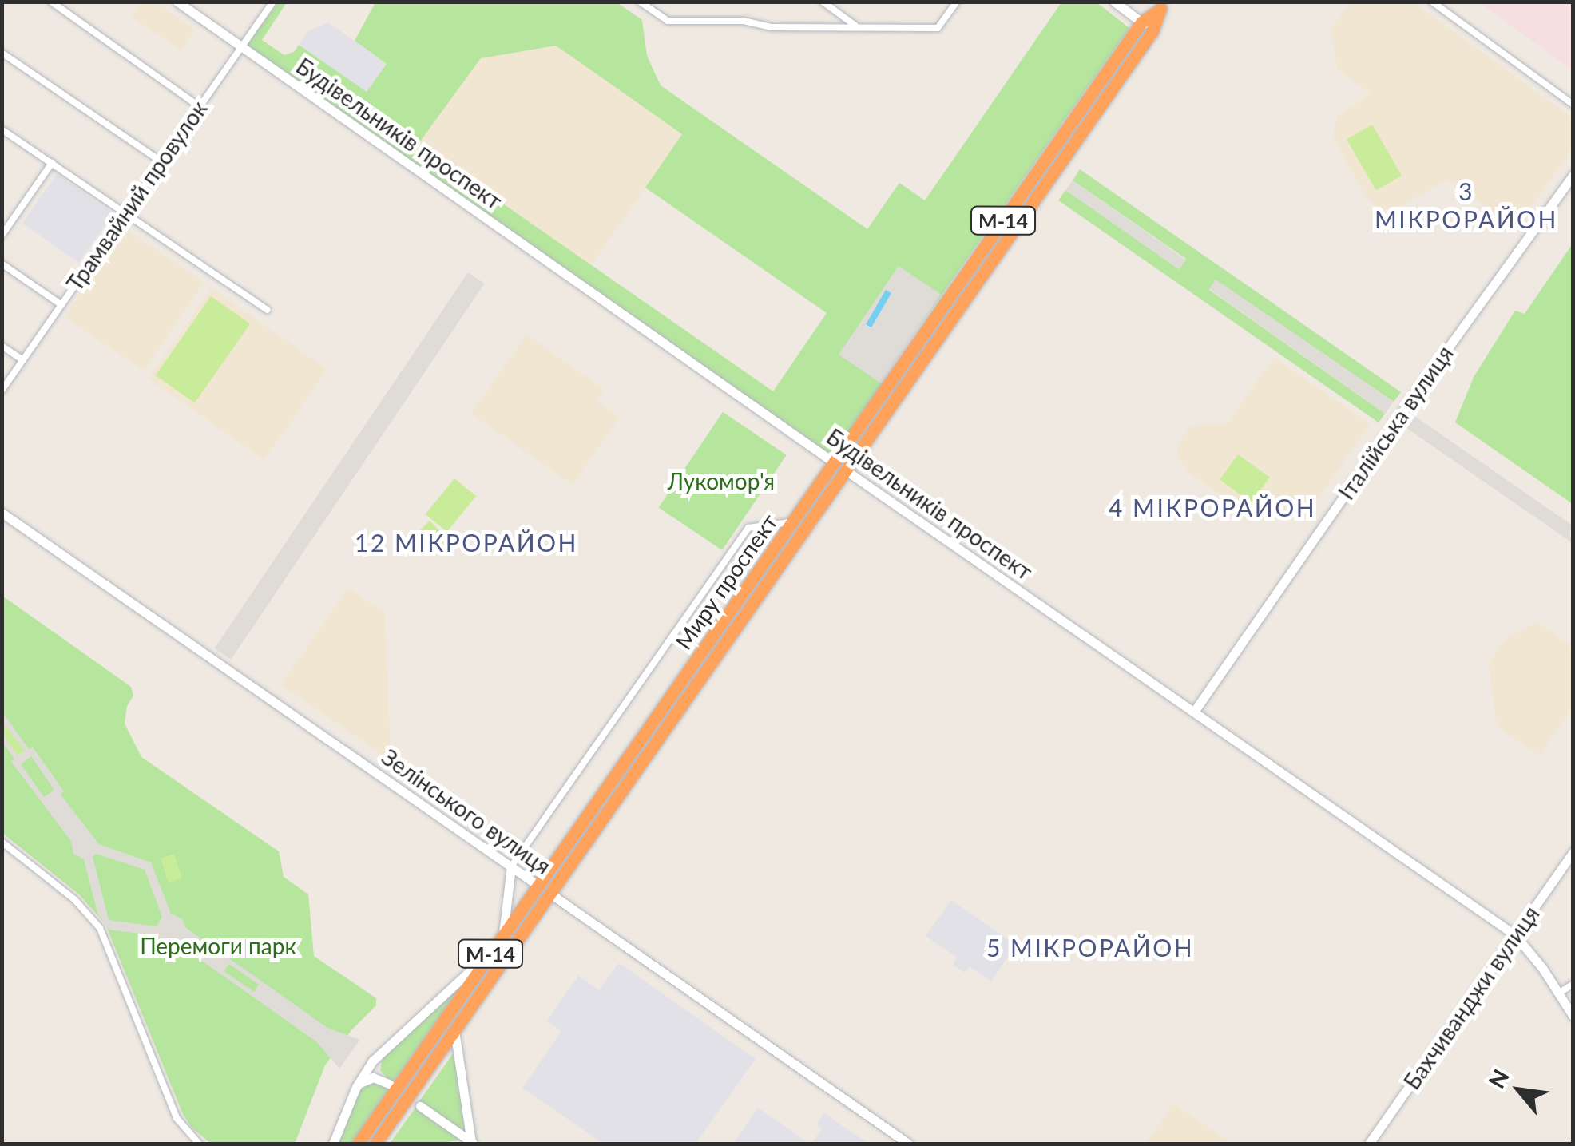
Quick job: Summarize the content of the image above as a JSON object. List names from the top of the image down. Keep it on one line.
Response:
{"streets":{"highway":["Будівельників проспект","М-14","Миру проспект","Зелінського вулиця"],"street":["Трамвайний провулок","Італійська вулиця","Бахчиванджи вулиця"]},"crossings":[["Будівельників проспект","Трамвайний провулок"],["Будівельників проспект","Італійська вулиця"],["Будівельників проспект","Миру проспект"],["Будівельників проспект","Бахчиванджи вулиця"],["Миру проспект","Зелінського вулиця"]],"districts":["3 МІКРОРАЙОН","4 МІКРОРАЙОН","12 МІКРОРАЙОН","5 МІКРОРАЙОН"],"parks":["Лукомор'я","Перемоги парк"],"north":"top left"}
